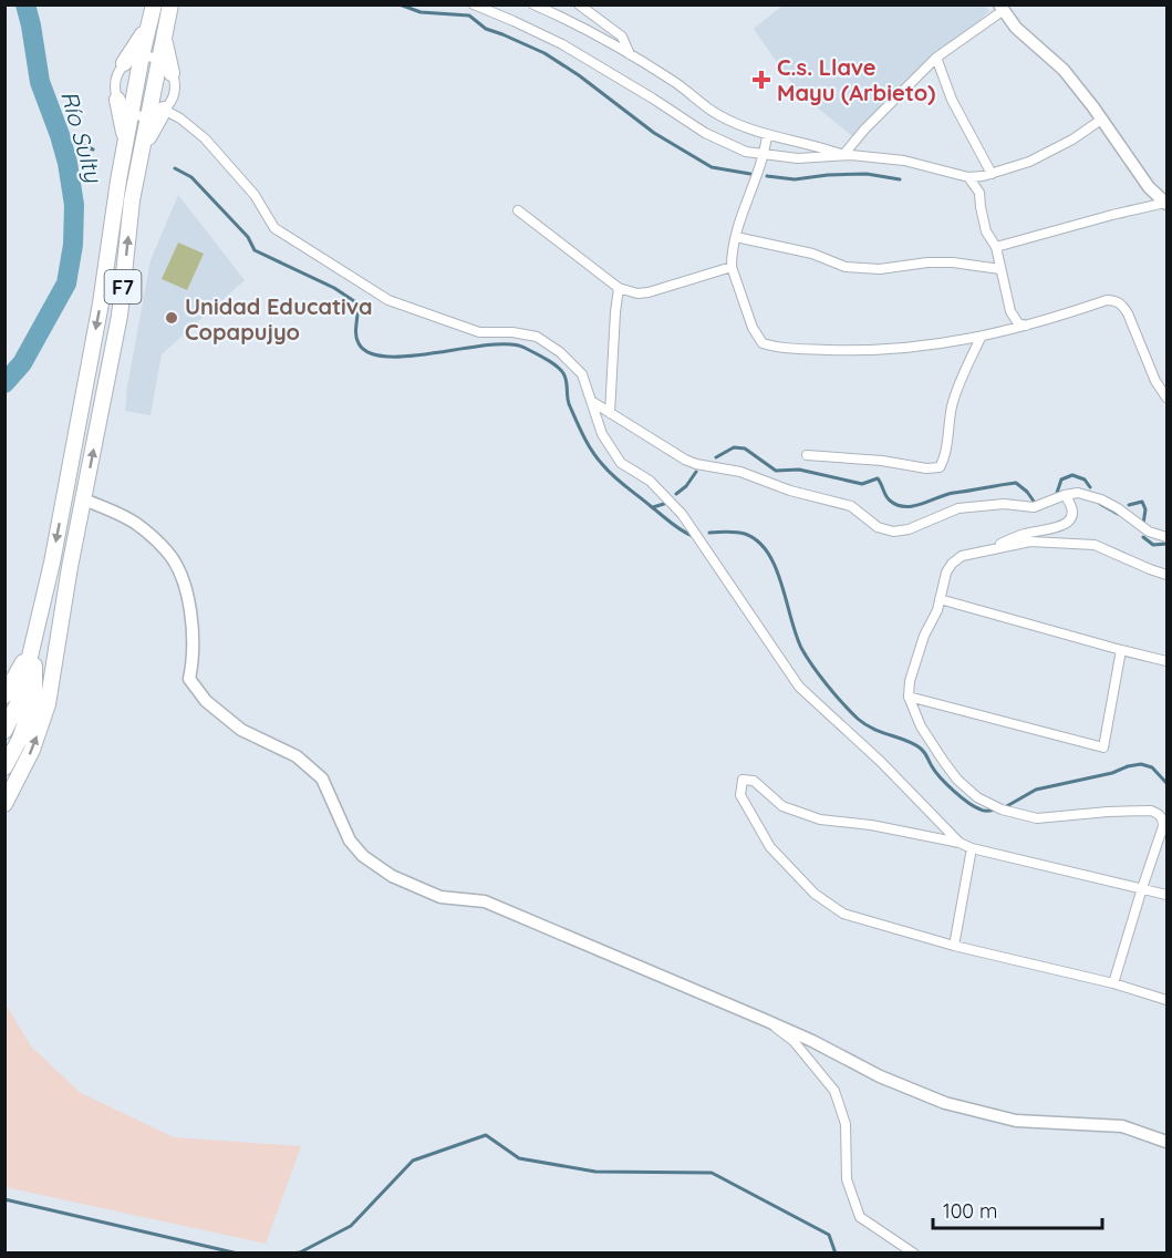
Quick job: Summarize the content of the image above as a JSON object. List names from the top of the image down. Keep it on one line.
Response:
{"streets":{"highway":["F7"]},"water":["Río Sulty"],"places":{"health":["C.s. Llave Mayu (Arbieto)"],"other":["Unidad Educativa Copapujyo"]},"scale_bar":"100 m"}
